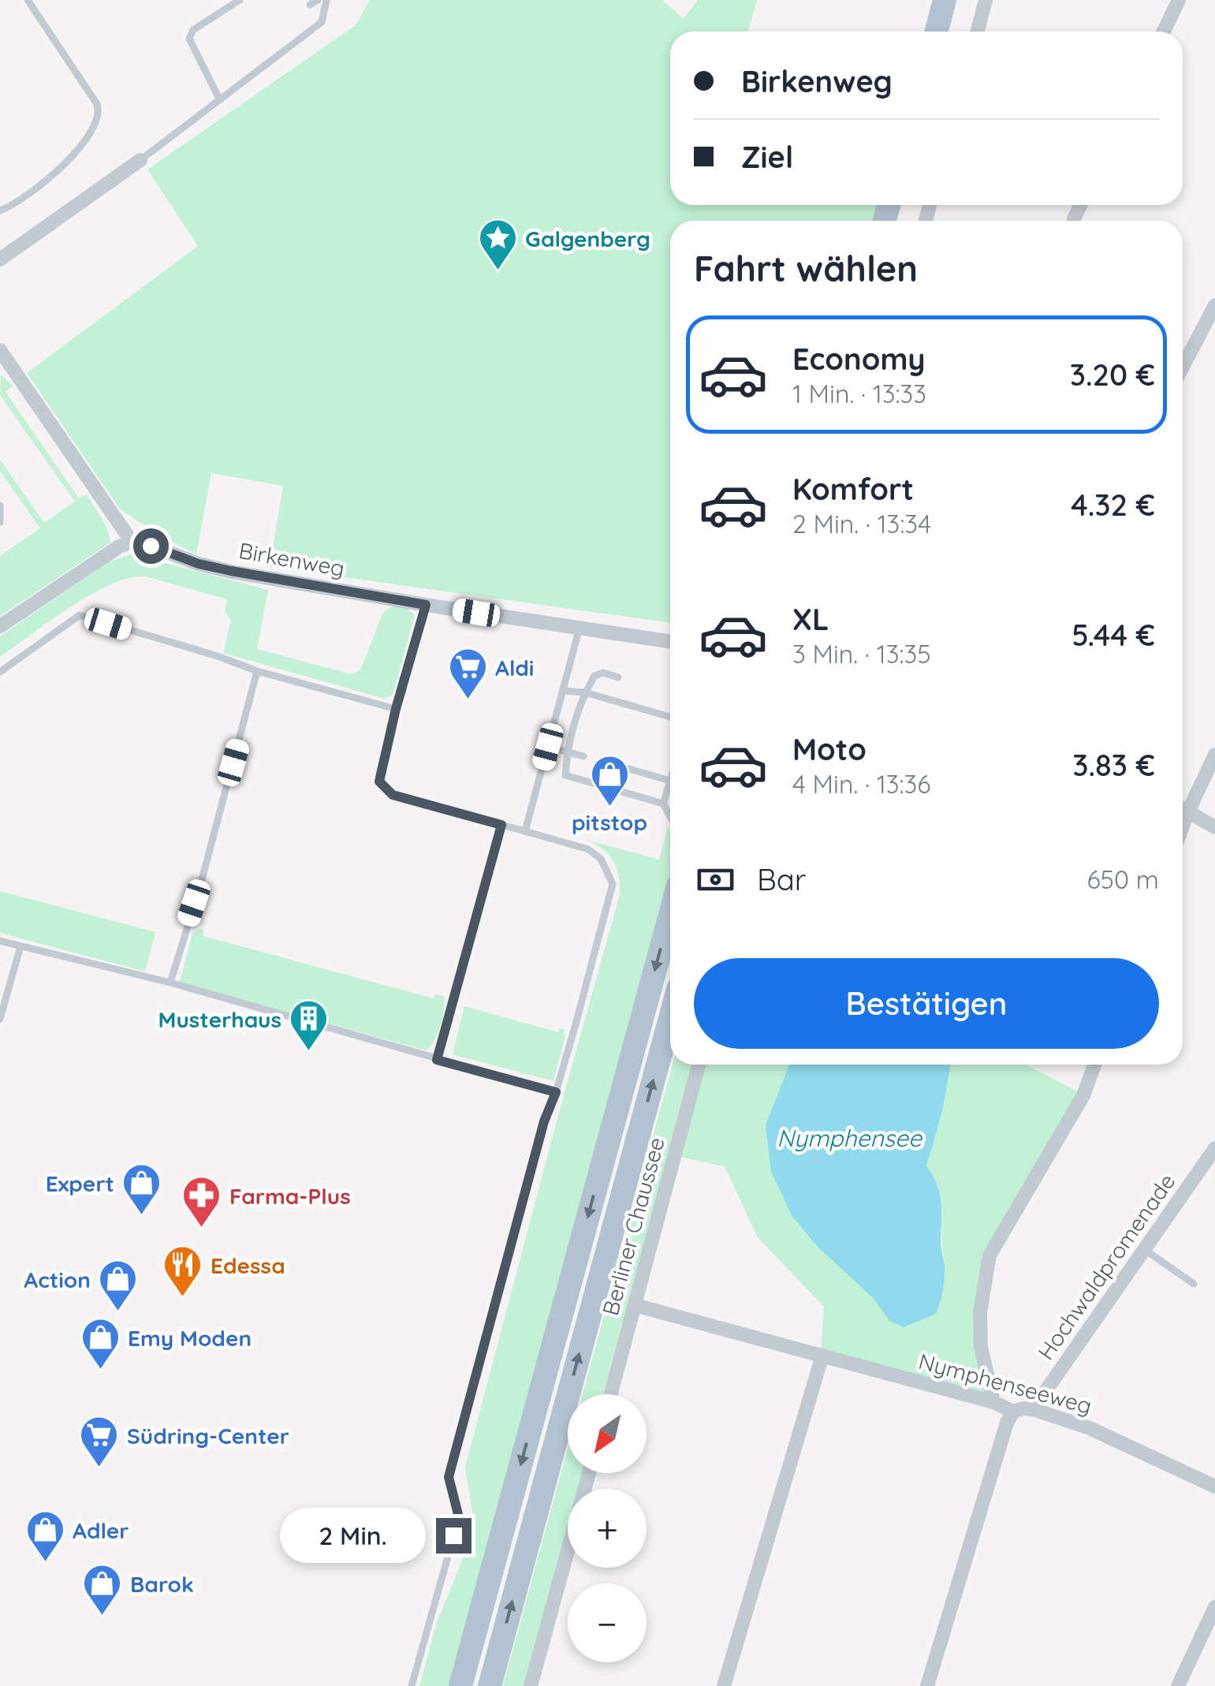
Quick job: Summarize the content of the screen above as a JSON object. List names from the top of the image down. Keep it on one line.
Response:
{"streets":{"street":["Birkenweg","Berliner Chaussee","Hochwaldpromenade","Nymphenseeweg"]},"crossings":[["Berliner Chaussee","Nymphenseeweg"],["Hochwaldpromenade","Nymphenseeweg"]],"water":["Nymphensee"],"places":{"place":["Galgenberg"],"supermarket":["Aldi","Südring-Center"],"shop":["pitstop","Expert","Action","Emy Moden","Adler","Barok"],"building":["Musterhaus"],"pharmacy":["Farma-Plus"],"restaurant":["Edessa"]},"north":"bottom left","page":{"banner":["Birkenweg","Ziel"],"heading":"Fahrt wählen","list":[{"name":"Economy","note":"1 Min. · 13:33","value":"3.20 €"},{"name":"Komfort","note":"2 Min. · 13:34","value":"4.32 €"},{"name":"XL","note":"3 Min. · 13:35","value":"5.44 €"},{"name":"Moto","note":"4 Min. · 13:36","value":"3.83 €"}],"pay":["Bar","650 m"],"buttons":"Bestätigen","map_buttons":["+","−"],"bubble":"2 Min."}}
